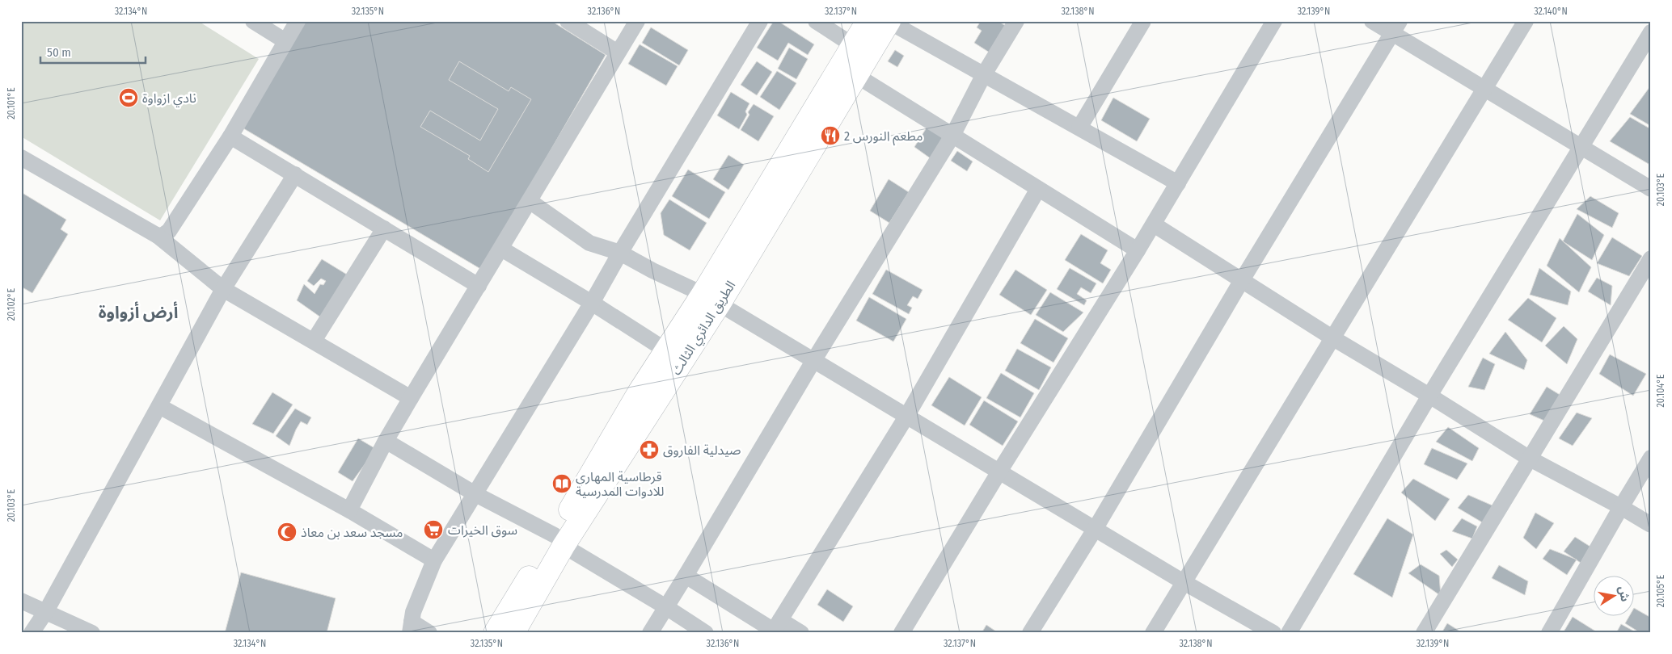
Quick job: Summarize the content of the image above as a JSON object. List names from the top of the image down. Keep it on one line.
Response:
{"streets":{"highway":["الطريق الدائري الثالث"]},"districts":["أرض أزواوة"],"places":{"sports":["نادي ازواوة"],"restaurant":["مطعم النورس 2"],"pharmacy":["صيدلية الفاروق"],"library":["قرطاسية المهاري للادوات المدرسية"],"supermarket":["سوق الخيرات"],"mosque":["مسجد سعد بن معاذ"]},"scale_bar":"50 m","north":"right","coordinates":["32.134°N","32.135°N","32.136°N","32.137°N","32.138°N","32.139°N","32.140°N","20.101°E","20.103°E","20.102°E","20.104°E","20.105°E"]}
